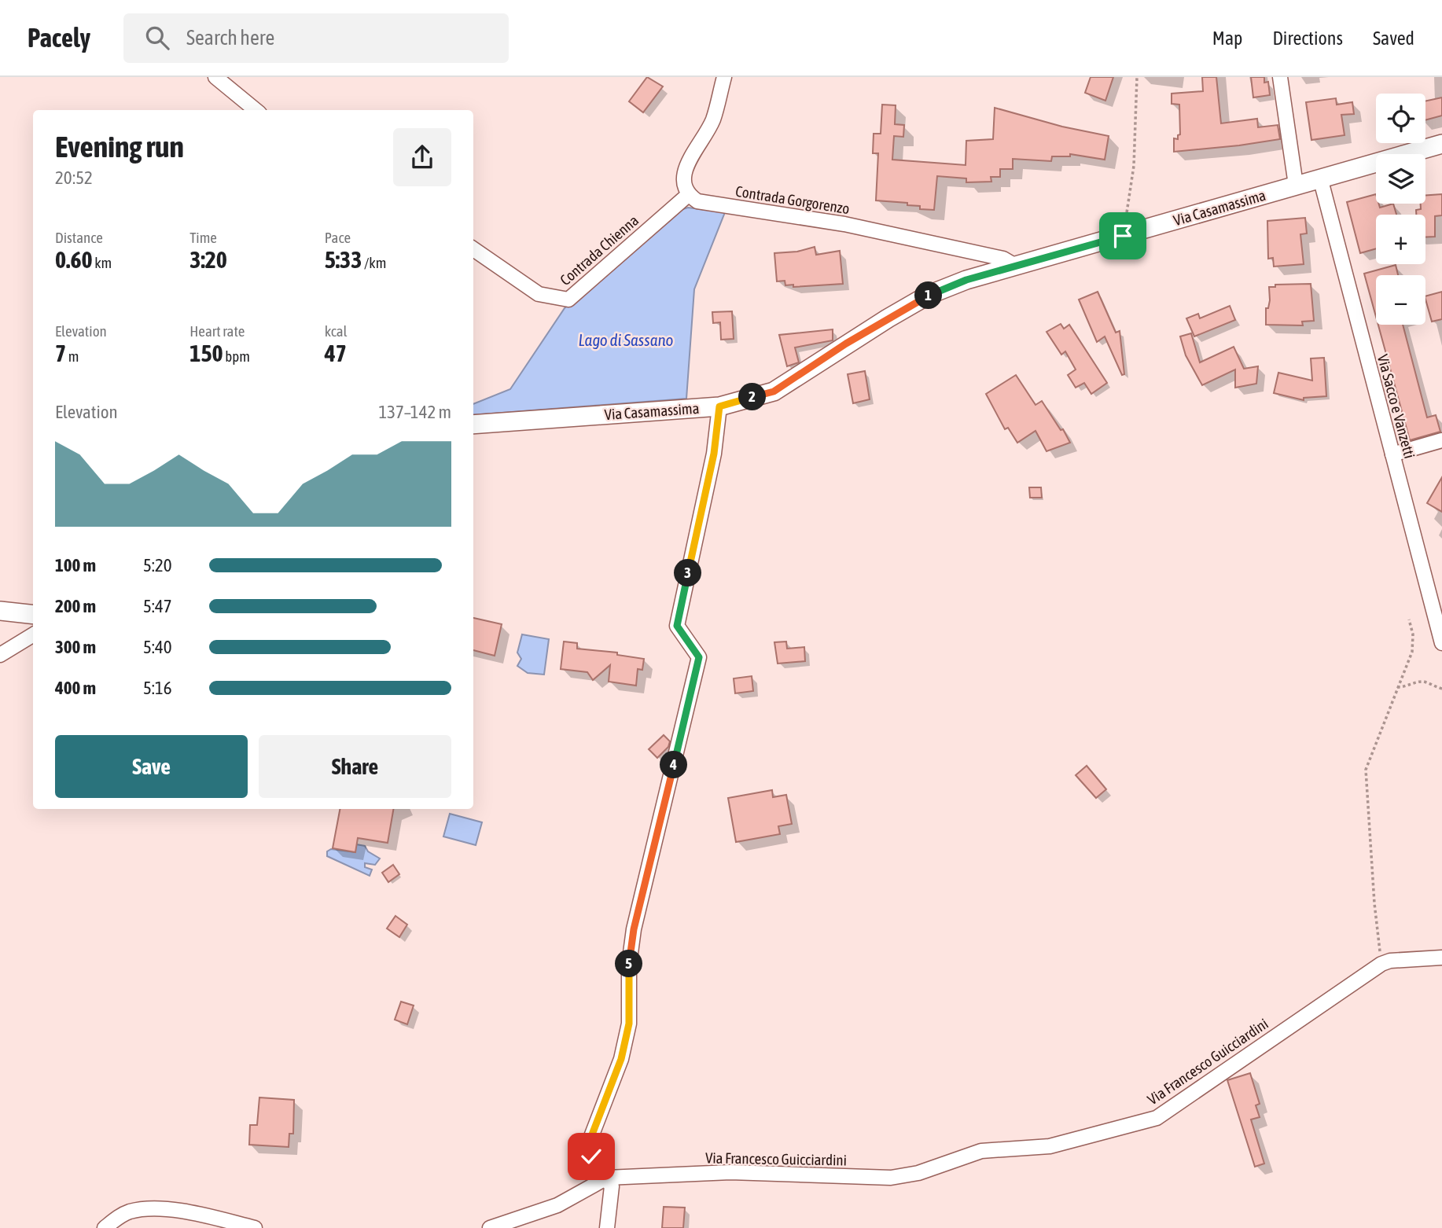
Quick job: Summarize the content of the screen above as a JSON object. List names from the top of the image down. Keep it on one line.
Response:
{"streets":{"main road":["Via Casamassima"],"street":["Contrada Gorgorenzo","Contrada Chienna","Via Sacco e Vanzetti","Via Francesco Guicciardini"]},"crossings":[["Contrada Gorgorenzo","Via Casamassima"],["Contrada Gorgorenzo","Contrada Chienna"],["Via Casamassima","Via Sacco e Vanzetti"]],"water":["Lago di Sassano"],"page":{"header":"Pacely","search":"Search here","nav":["Map","Directions","Saved"],"map_buttons":["+","−"],"heading":["Evening run","20:52"],"stats":[["Distance","0.60 km"],["Time","3:20"],["Pace","5:33 /km"],["Elevation","7 m"],["Heart rate","150 bpm"],["kcal","47"]],"pins":["1","2","3","4","5"],"chart":["Elevation","137–142 m"],"list":[{"name":"100 m","note":"5:20"},{"name":"200 m","note":"5:47"},{"name":"300 m","note":"5:40"},{"name":"400 m","note":"5:16"}],"buttons":["Save","Share"]}}
